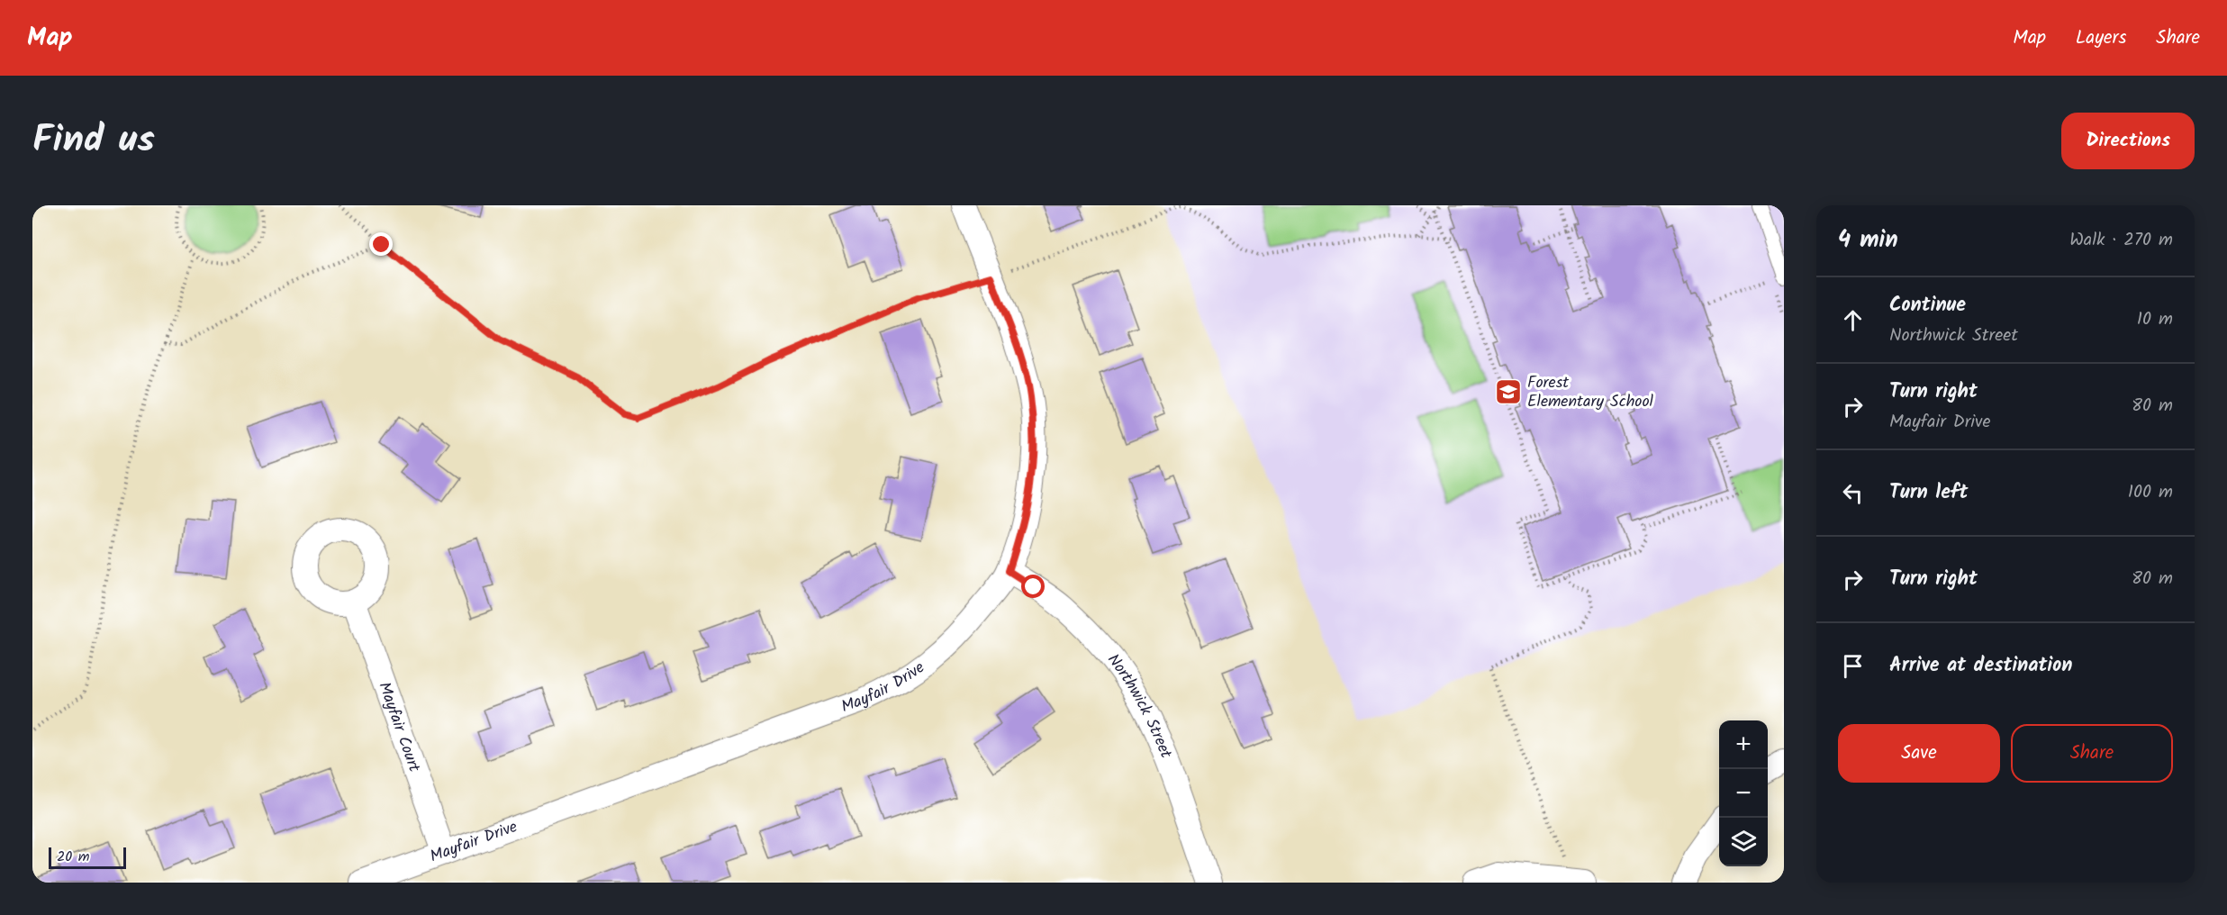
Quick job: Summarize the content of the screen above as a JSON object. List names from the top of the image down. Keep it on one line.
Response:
{"streets":{"street":["Mayfair Drive","Northwick Street","Mayfair Court"]},"crossings":[["Mayfair Drive","Northwick Street"],["Mayfair Drive","Mayfair Court"]],"places":{"school or university":["Forest Elementary School"]},"scale_bar":"20 m","page":{"header":"Map","nav":["Map","Layers","Share"],"title":"Find us","buttons":["Directions",["Save","Share"]],"heading":["4 min","Walk · 270 m"],"list":[["Continue","Northwick Street","10 m"],["Turn right","Mayfair Drive","80 m"],["Turn left","100 m"],["Turn right","80 m"],"Arrive at destination"],"map_buttons":["+","−"],"scale":"20 m"}}
